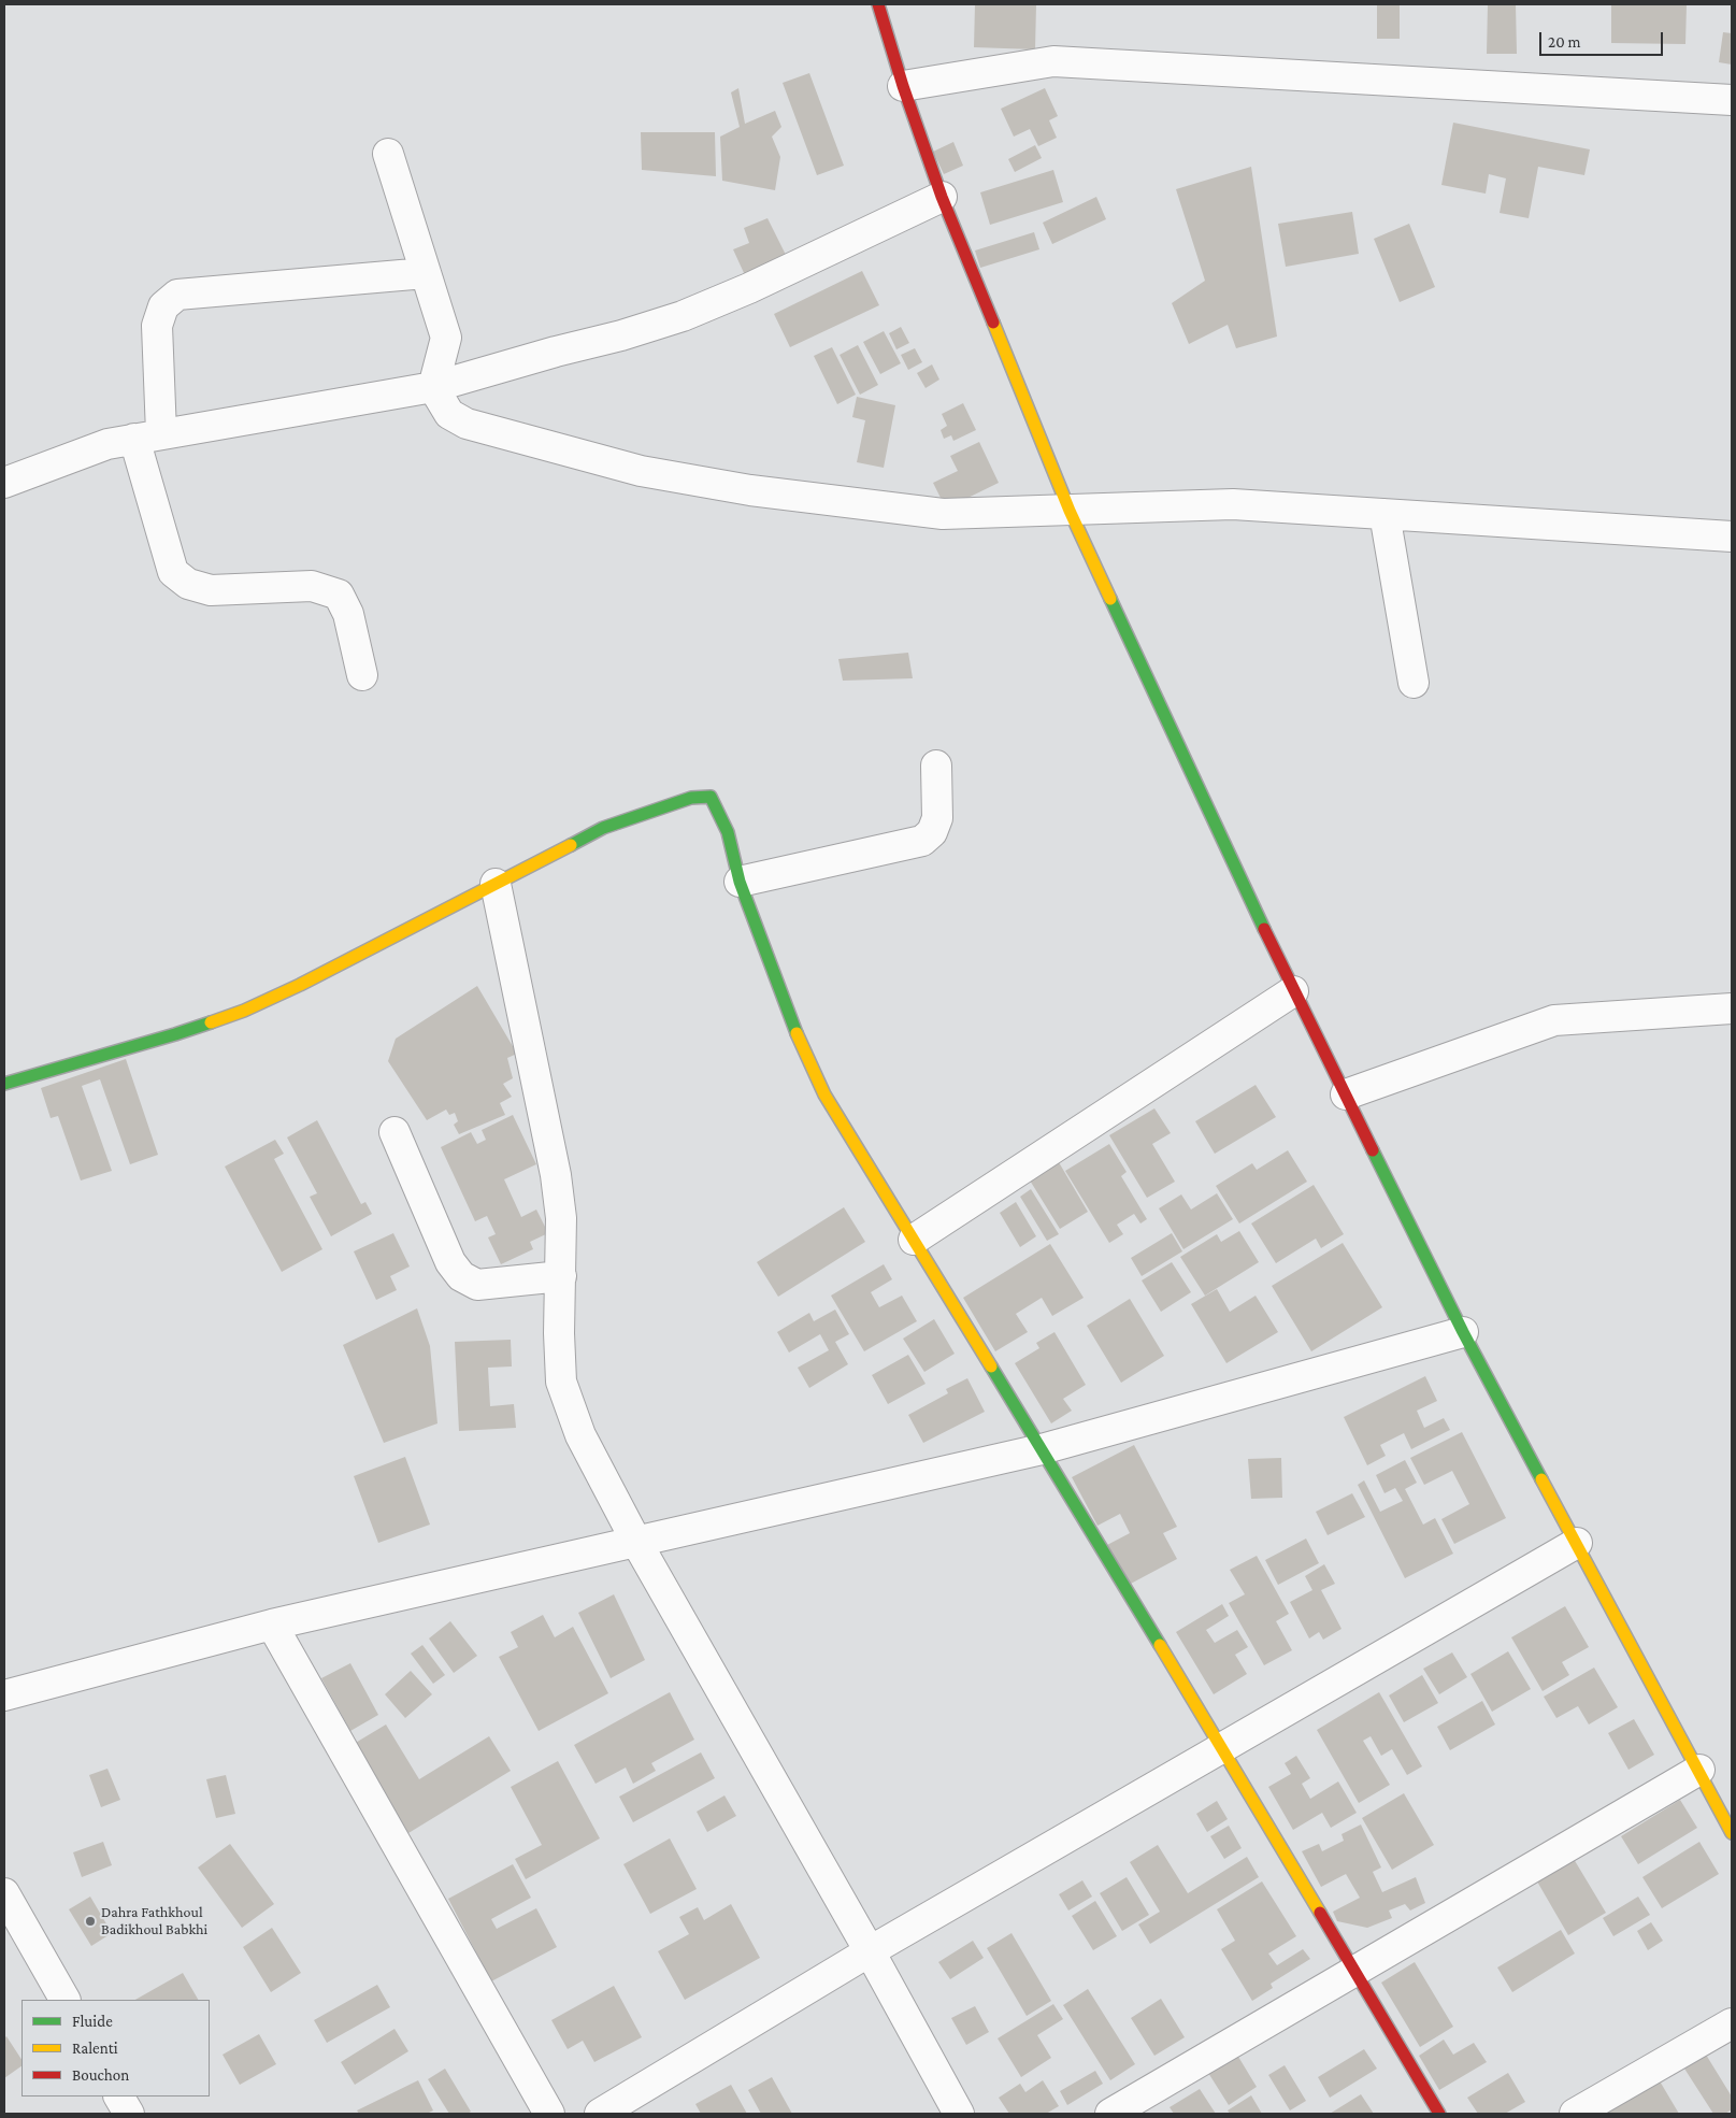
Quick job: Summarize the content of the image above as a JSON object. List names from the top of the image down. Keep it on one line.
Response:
{"places":["Dahra Fathkhoul Badikhoul Babkhi"],"legend":["Fluide","Ralenti","Bouchon"],"scale_bar":"20 m"}
